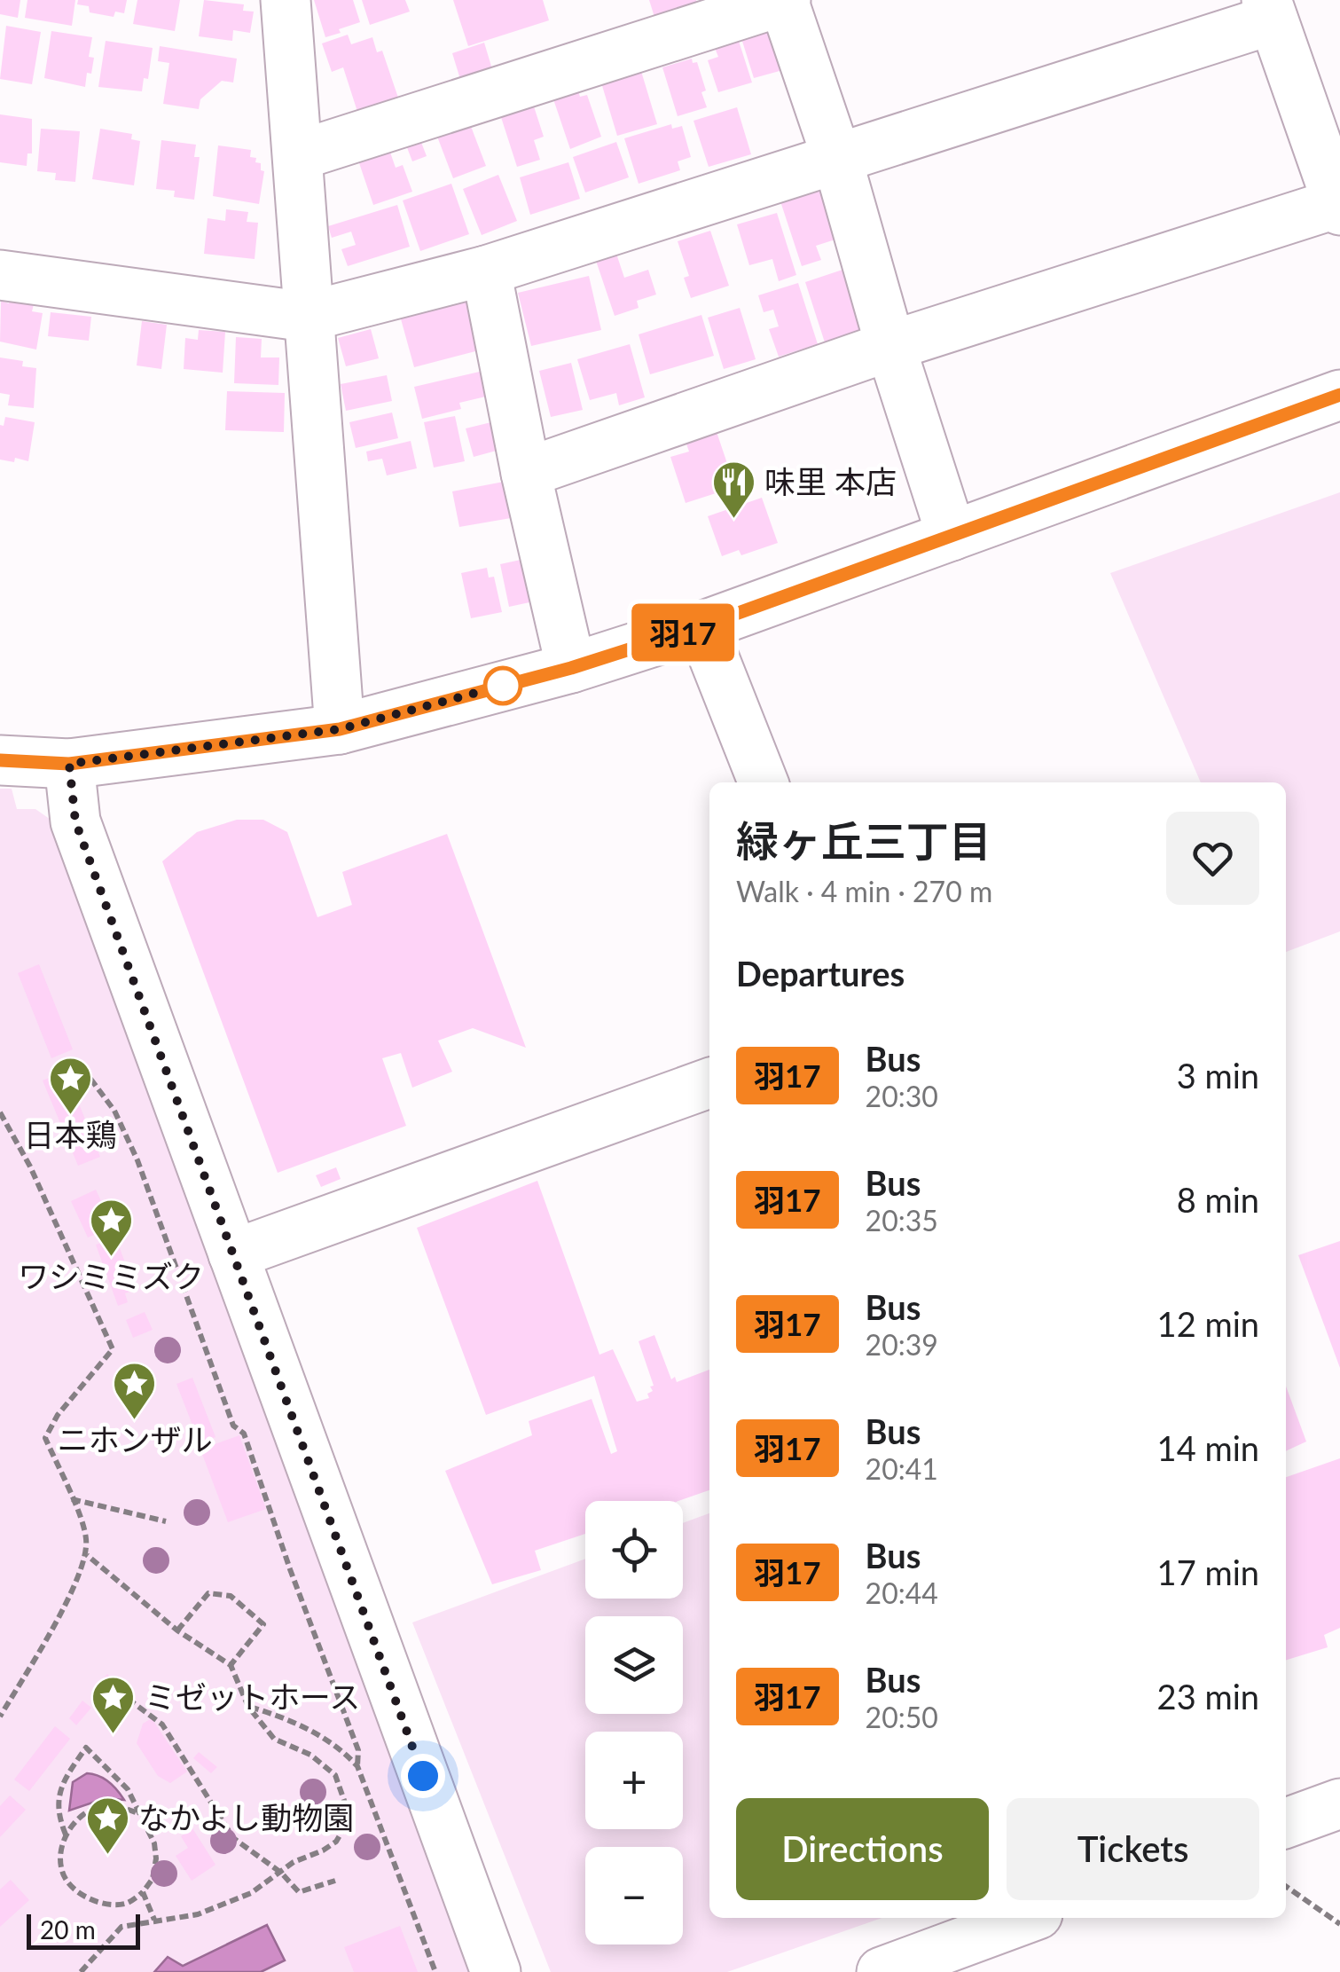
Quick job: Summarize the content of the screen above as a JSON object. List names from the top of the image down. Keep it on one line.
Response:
{"places":{"restaurant":["味里 本店"],"place":["日本鶏","ワシミミズク","ニホンザル","ミゼットホース","なかよし動物園"]},"lines":["bus line 羽17"],"scale_bar":"20 m","page":{"on_map":"羽17","heading":[["緑ヶ丘三丁目","Walk · 4 min · 270 m"],"Departures"],"list":[{"mark":"羽17","name":"Bus","note":"20:30","value":"3 min"},{"mark":"羽17","name":"Bus","note":"20:35","value":"8 min"},{"mark":"羽17","name":"Bus","note":"20:39","value":"12 min"},{"mark":"羽17","name":"Bus","note":"20:41","value":"14 min"},{"mark":"羽17","name":"Bus","note":"20:44","value":"17 min"},{"mark":"羽17","name":"Bus","note":"20:50","value":"23 min"}],"map_buttons":["+","−"],"buttons":["Directions","Tickets"],"scale":"20 m"}}
